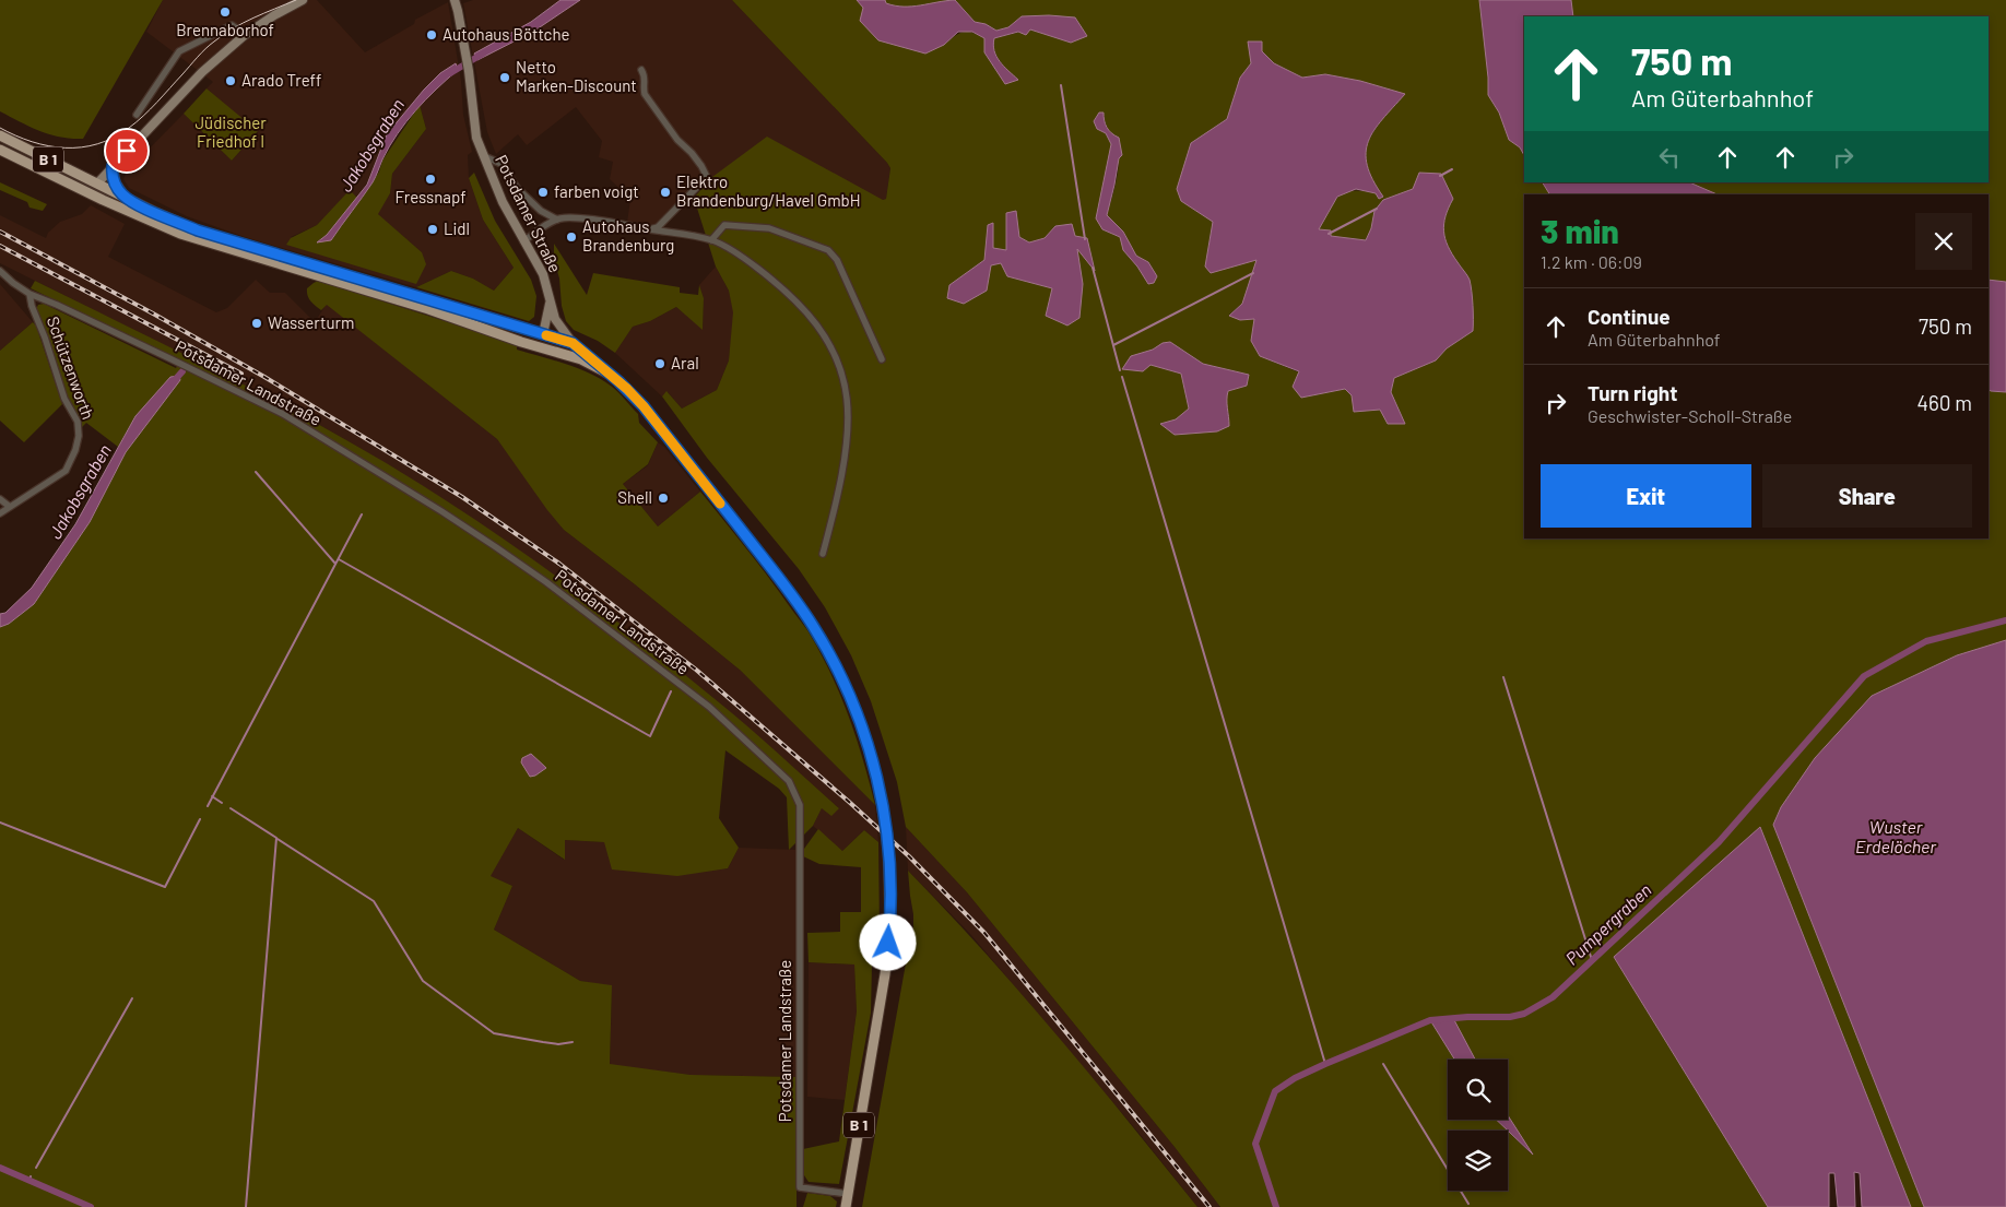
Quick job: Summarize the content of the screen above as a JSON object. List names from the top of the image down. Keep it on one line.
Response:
{"streets":{"main road":["B 1"],"street":["Potsdamer Straße","Schützenworth","Potsdamer Landstraße"]},"crossings":[["B 1","Potsdamer Straße"],["B 1","Potsdamer Landstraße"],["Schützenworth","Potsdamer Landstraße"]],"water":["Jakobsgraben","Wuster Erdelöcher","Pumpergraben"],"parks":["Jüdischer Friedhof I"],"places":["Brennaborhof","Autohaus Böttche","Netto Marken-Discount","Arado Treff","Fressnapf","farben voigt","Elektro Brandenburg/Havel GmbH","Lidl","Autohaus Brandenburg","Wasserturm","Aral","Shell"],"page":{"turn":["750 m","Am Güterbahnhof"],"heading":["3 min","1.2 km · 06:09"],"list":[{"name":"Continue","note":"Am Güterbahnhof","value":"750 m"},{"name":"Turn right","note":"Geschwister-Scholl-Straße","value":"460 m"}],"buttons":["Exit","Share"]}}
